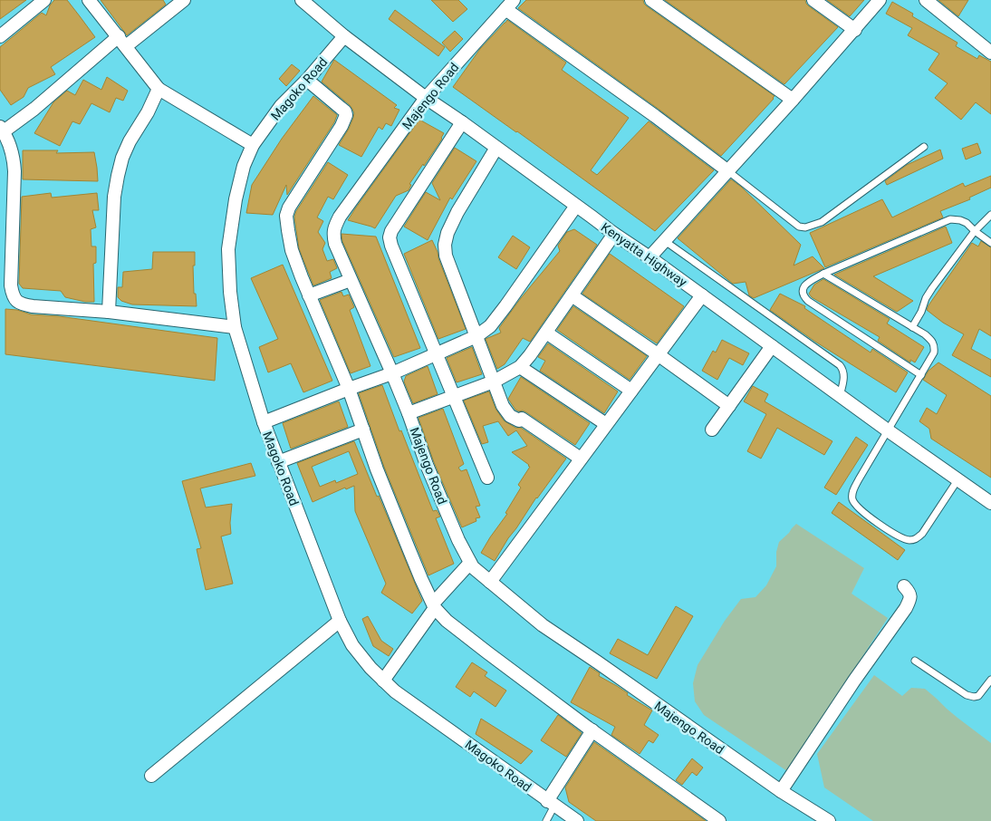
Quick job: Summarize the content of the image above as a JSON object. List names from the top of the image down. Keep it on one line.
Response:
{"streets":{"street":["Magoko Road","Majengo Road","Kenyatta Highway"]},"crossings":[["Magoko Road","Kenyatta Highway"],["Majengo Road","Kenyatta Highway"]]}
